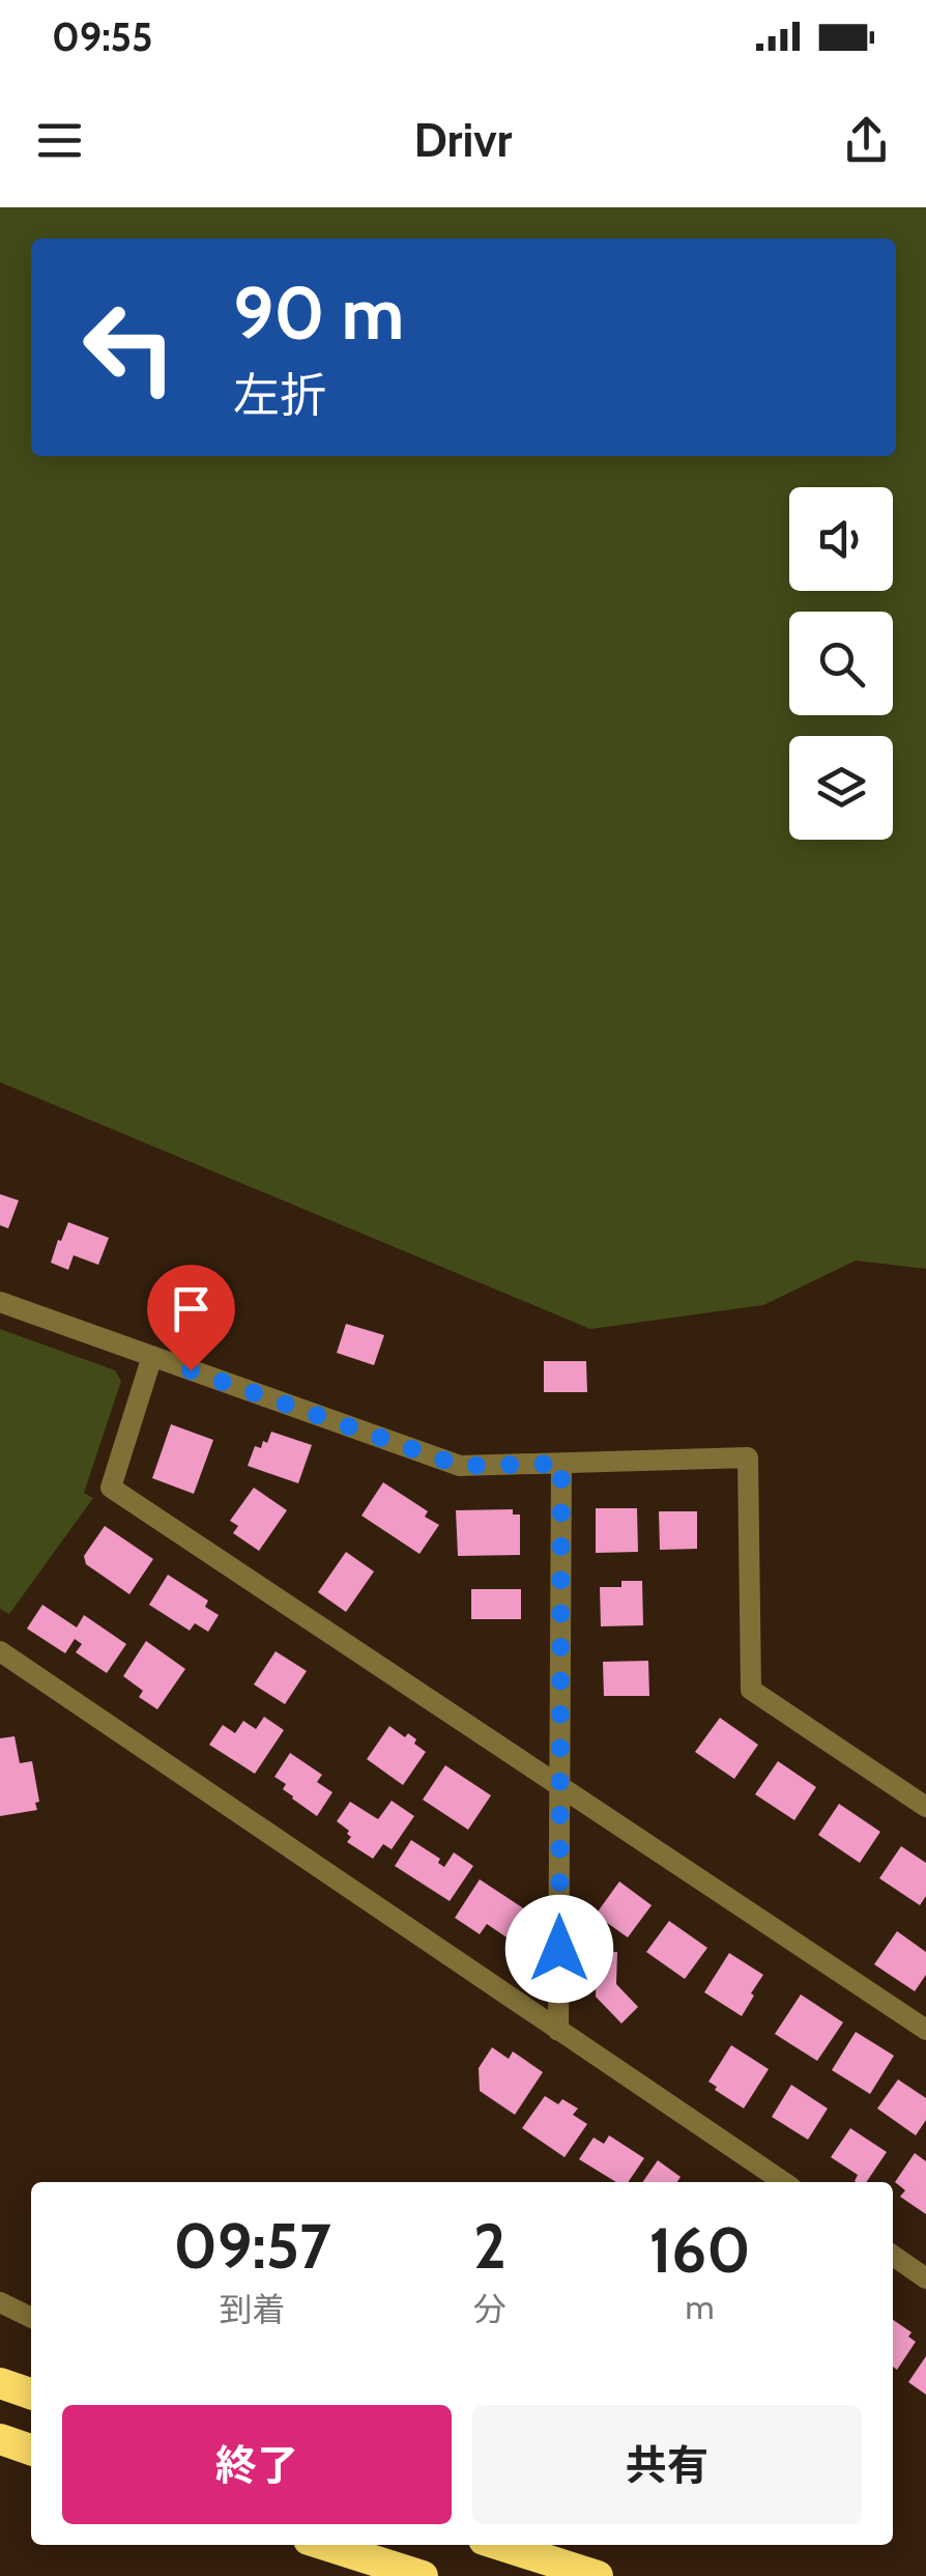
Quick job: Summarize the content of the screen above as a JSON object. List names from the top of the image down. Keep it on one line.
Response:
{"page":{"status":"09:55","header":"Drivr","turn":["90 m","左折"],"eta":["09:57","到着","2","分","160","m"],"buttons":["終了","共有"]}}
